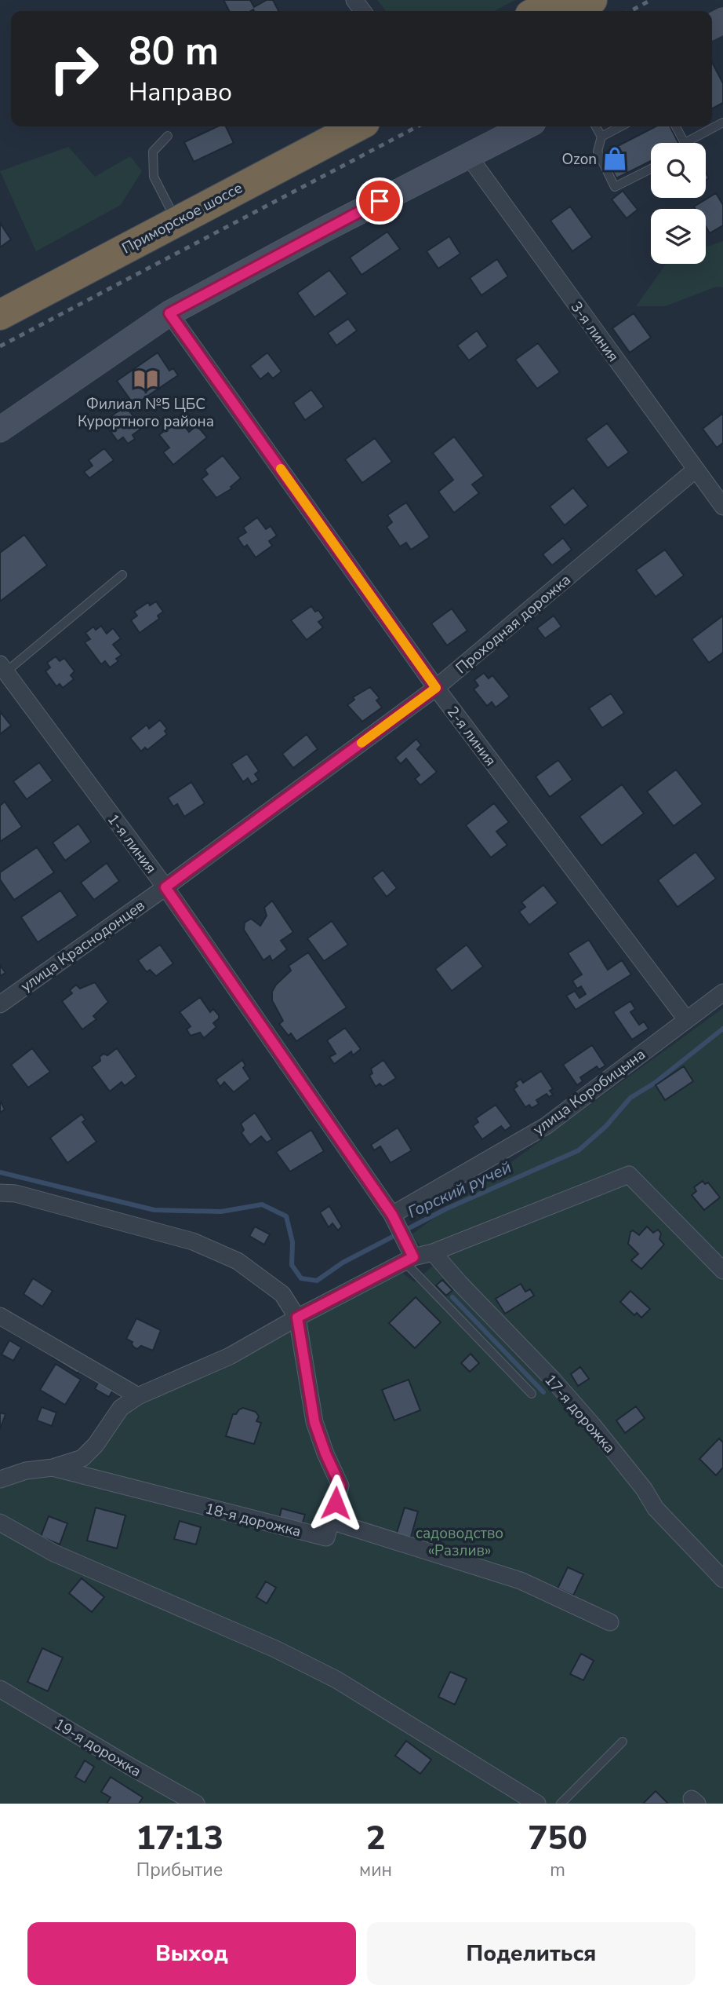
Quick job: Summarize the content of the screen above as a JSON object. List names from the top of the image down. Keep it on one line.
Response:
{"streets":{"highway":["Приморское шоссе"],"street":["3-я линия","Проходная дорожка","2-я линия","1-я линия","улица Краснодонцев","улица Коробицына","17-я дорожка","18-я дорожка","19-я дорожка"]},"crossings":[["3-я линия","Проходная дорожка"],["Проходная дорожка","2-я линия"],["Проходная дорожка","1-я линия"],["Проходная дорожка","улица Краснодонцев"],["2-я линия","улица Коробицына"],["1-я линия","улица Краснодонцев"],["1-я линия","улица Коробицына"]],"water":["Горский ручей"],"parks":["садоводство «Разлив»"],"places":{"shop":["Ozon"],"library":["Филиал №5 ЦБС Курортного района"]},"page":{"turn":["80 m","Направо"],"eta":["17:13","Прибытие","2","мин","750","m"],"buttons":["Выход","Поделиться"]}}
